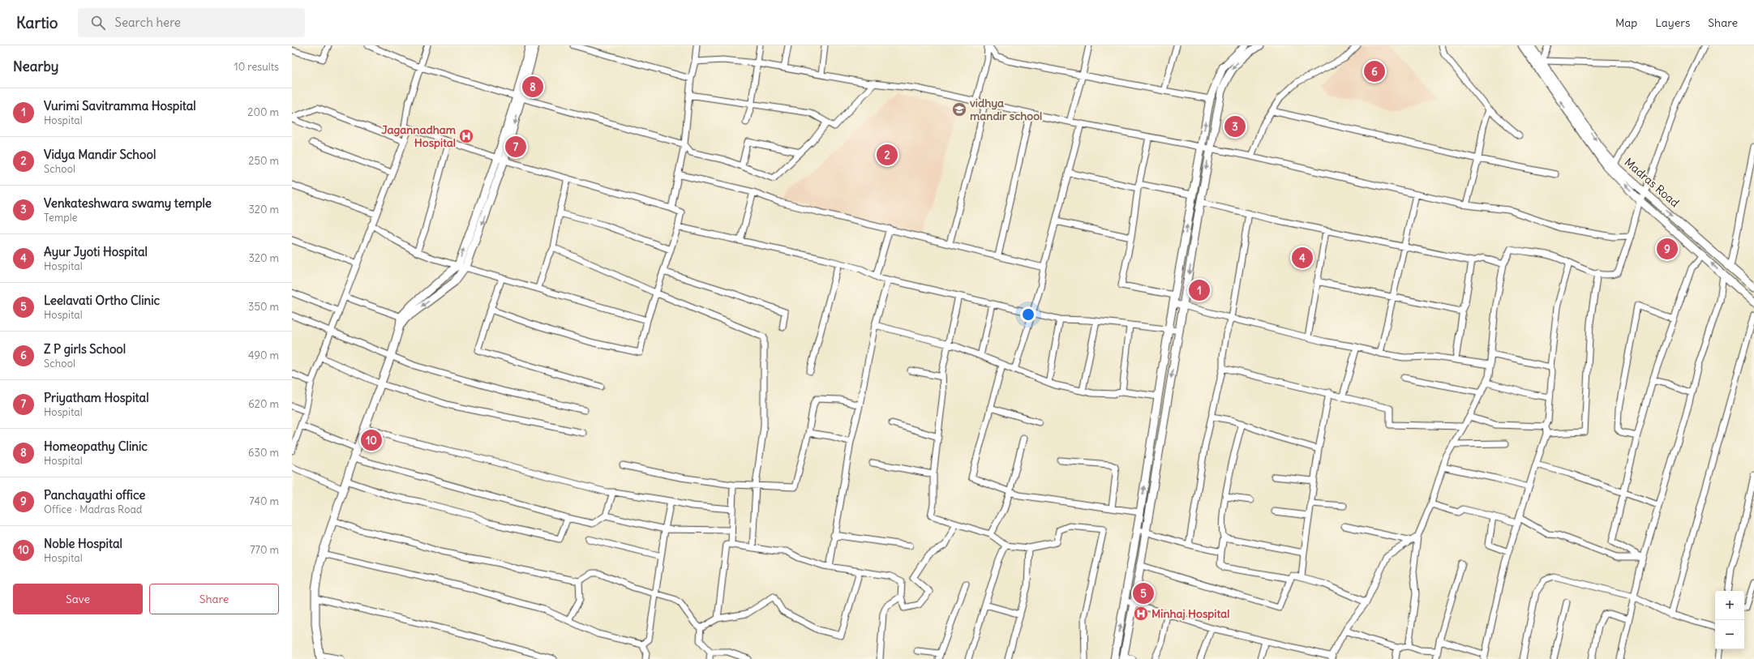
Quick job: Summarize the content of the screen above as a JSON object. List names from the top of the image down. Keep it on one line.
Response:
{"streets":{"main road":["Madras Road"]},"places":{"school or university":["vidhya mandir school"],"hospital":["Jagannadham Hospital","Minhaj Hospital"]},"page":{"header":"Kartio","search":"Search here","nav":["Map","Layers","Share"],"heading":["Nearby","10 results"],"pins":["6","8","3","7","2","9","4","1","10","5"],"list":[{"mark":"1","name":"Vurimi Savitramma Hospital","note":"Hospital","value":"200 m"},{"mark":"2","name":"Vidya Mandir School","note":"School","value":"250 m"},{"mark":"3","name":"Venkateshwara swamy temple","note":"Temple","value":"320 m"},{"mark":"4","name":"Ayur Jyoti Hospital","note":"Hospital","value":"320 m"},{"mark":"5","name":"Leelavati Ortho Clinic","note":"Hospital","value":"350 m"},{"mark":"6","name":"Z P girls School","note":"School","value":"490 m"},{"mark":"7","name":"Priyatham Hospital","note":"Hospital","value":"620 m"},{"mark":"8","name":"Homeopathy Clinic","note":"Hospital","value":"630 m"},{"mark":"9","name":"Panchayathi office","note":"Office · Madras Road","value":"740 m"},{"mark":"10","name":"Noble Hospital","note":"Hospital","value":"770 m"}],"buttons":["Save","Share"],"map_buttons":["+","−"]}}
